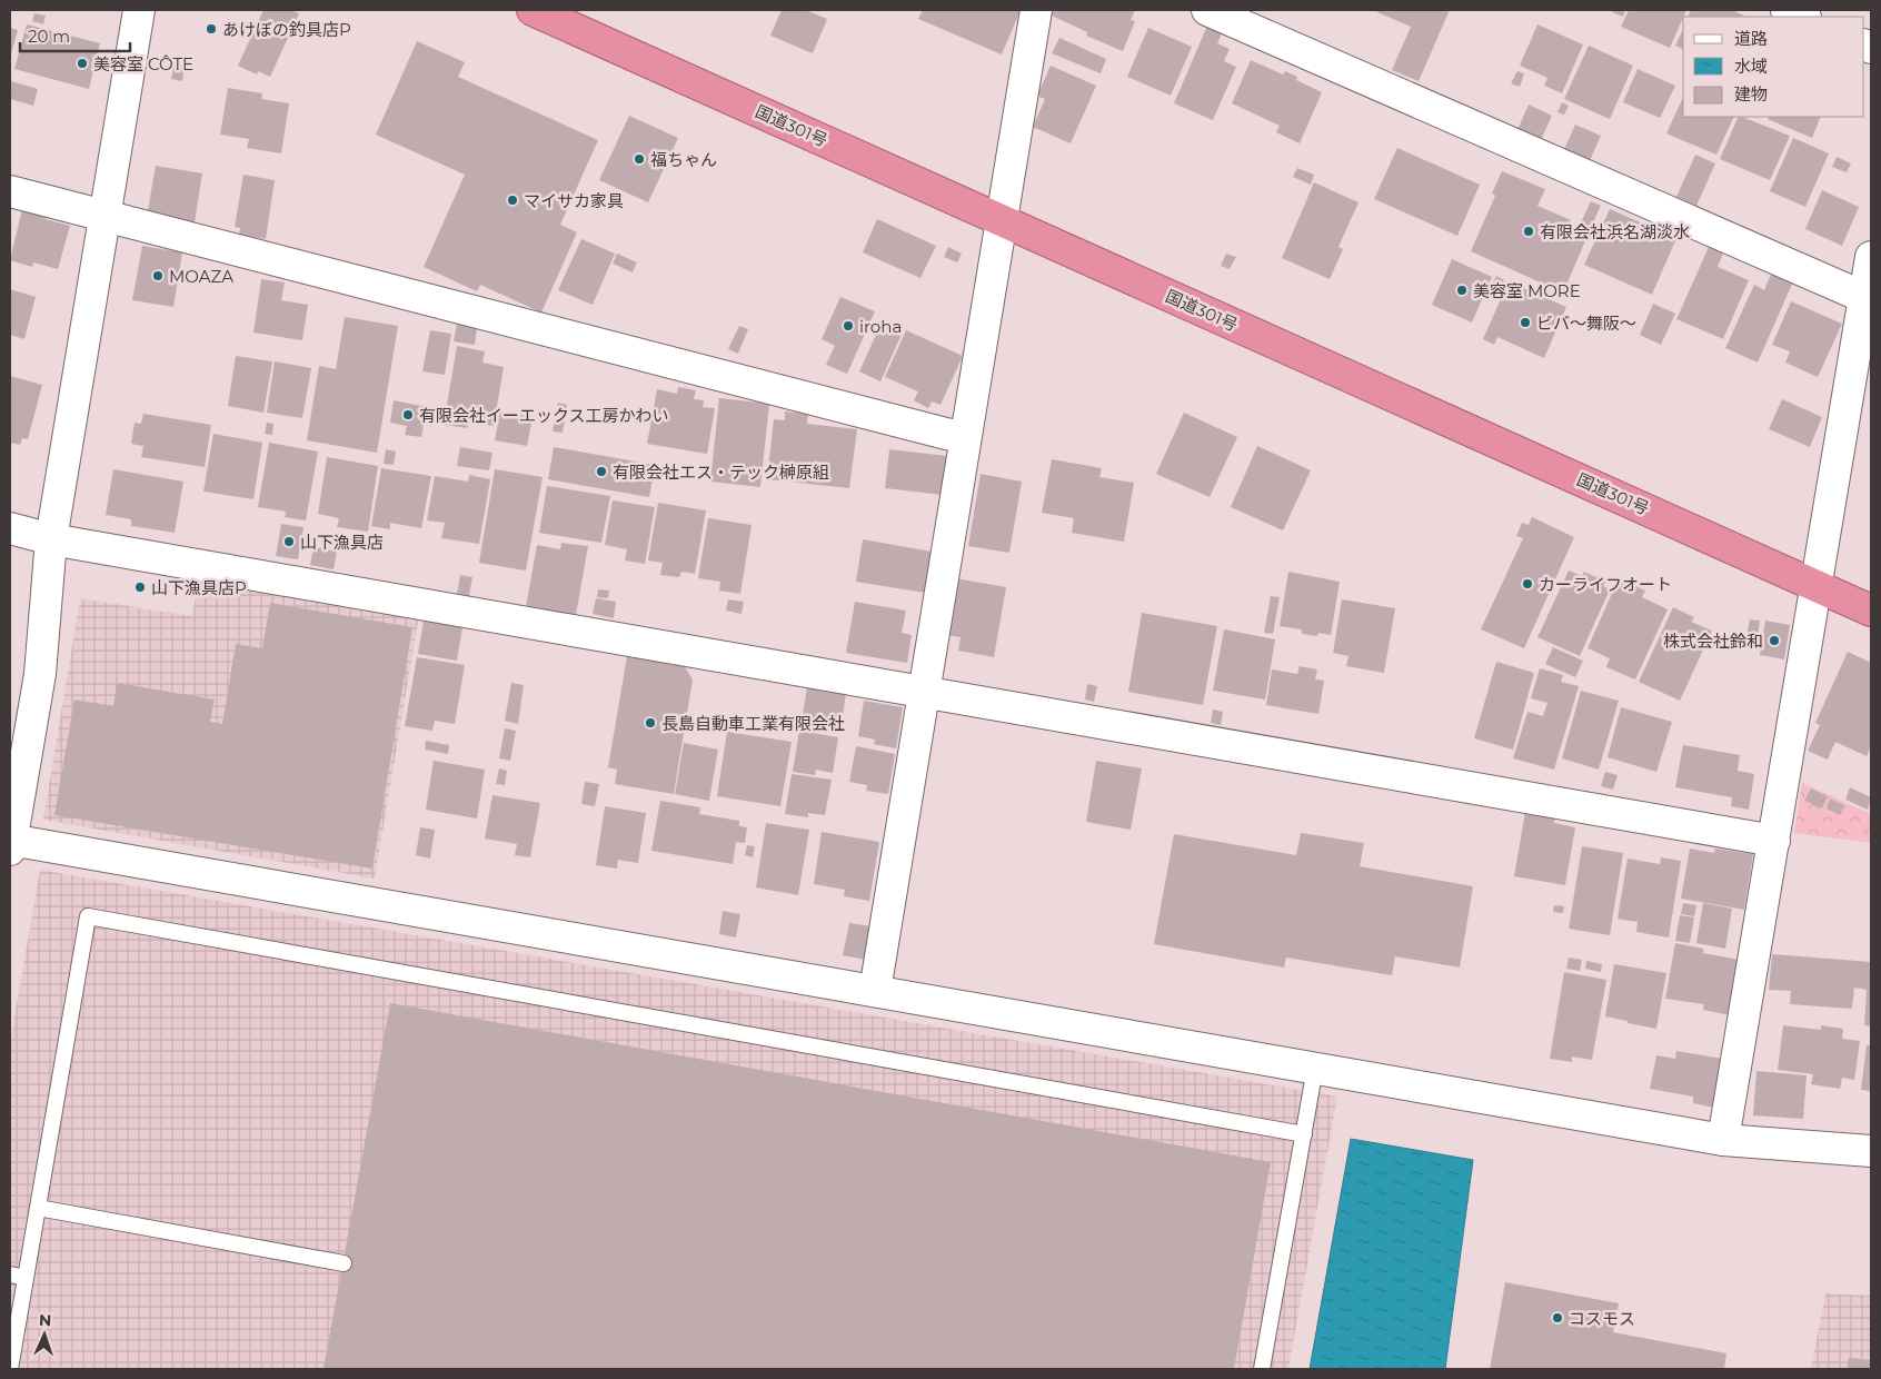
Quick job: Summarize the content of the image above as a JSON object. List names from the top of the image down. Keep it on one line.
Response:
{"streets":{"highway":["国道301号"]},"places":["あけぼの釣具店P","美容室 CÔTE","福ちゃん","マイサカ家具","有限会社浜名湖淡水","MOAZA","美容室 MORE","ビバ～舞阪～","iroha","有限会社イーエックス工房かわい","有限会社エス・テック榊原組","山下漁具店","カーライフオート","山下漁具店P","株式会社鈴和","長島自動車工業有限会社","コスモス"],"legend":["道路","水域","建物"],"scale_bar":"20 m","north":"top"}
